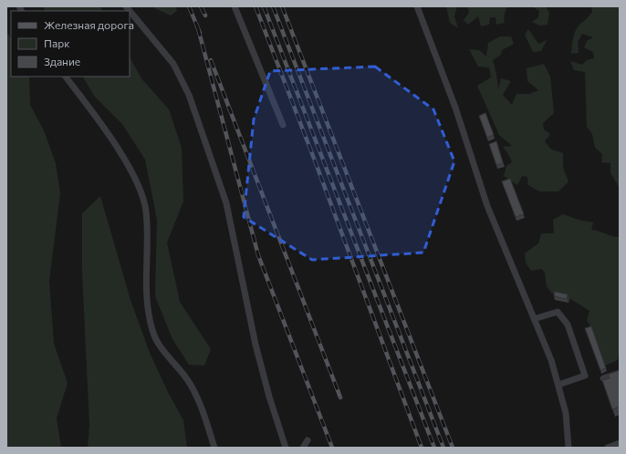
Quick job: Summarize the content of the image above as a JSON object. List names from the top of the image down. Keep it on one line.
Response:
{"legend":["Железная дорога","Парк","Здание"]}
